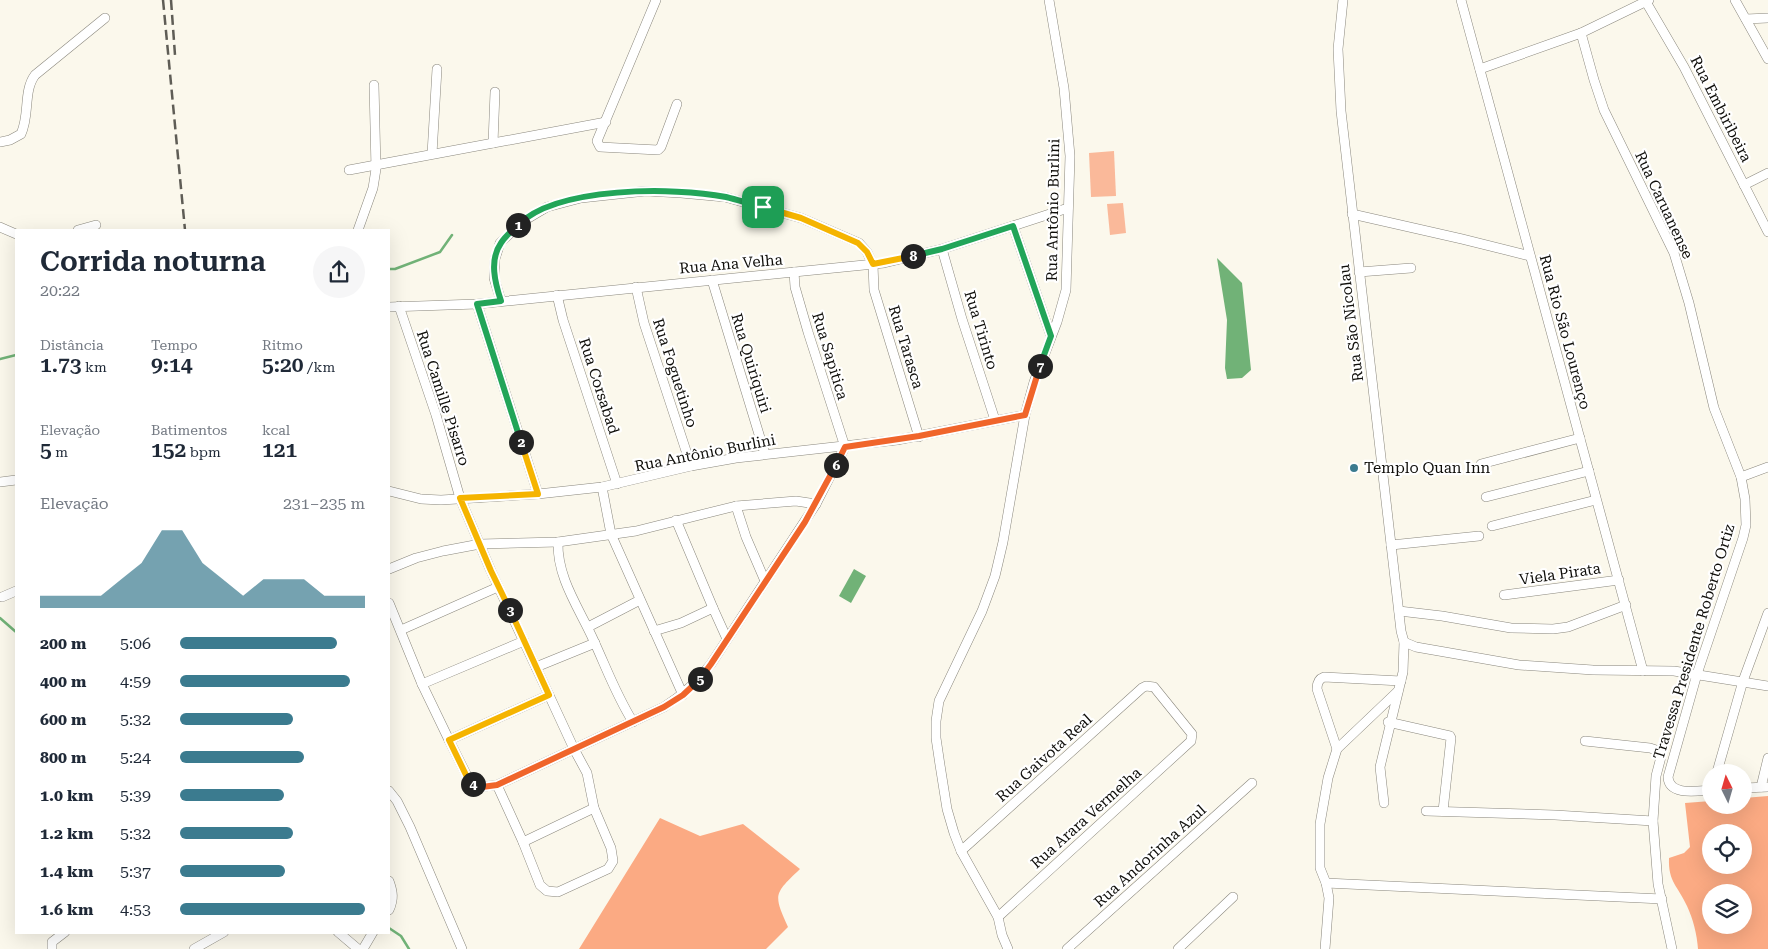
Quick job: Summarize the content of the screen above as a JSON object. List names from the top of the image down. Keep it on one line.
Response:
{"streets":{"street":["Rua Embiribeira","Rua Caruanense","Rua Antônio Burlini","Rua Ana Velha","Rua São Nicolau","Rua Tirinto","Rua Rio São Lourenço","Rua Tarasca","Rua Sapitica","Rua Quiriquiri","Rua Foguetinho","Rua Corsabad","Rua Camille Pisarro","Viela Pirata","Travessa Presidente Roberto Ortiz","Rua Gaivota Real","Rua Arara Vermelha","Rua Andorinha Azul"]},"crossings":[["Rua Caruanense","Travessa Presidente Roberto Ortiz"],["Rua Antônio Burlini","Rua Ana Velha"],["Rua Antônio Burlini","Rua Tirinto"],["Rua Antônio Burlini","Rua Tarasca"],["Rua Antônio Burlini","Rua Sapitica"],["Rua Antônio Burlini","Rua Quiriquiri"],["Rua Antônio Burlini","Rua Foguetinho"],["Rua Antônio Burlini","Rua Corsabad"],["Rua Antônio Burlini","Rua Camille Pisarro"],["Rua Antônio Burlini","Rua Gaivota Real"],["Rua Antônio Burlini","Rua Arara Vermelha"],["Rua Ana Velha","Rua Tirinto"],["Rua Ana Velha","Rua Tarasca"],["Rua Ana Velha","Rua Sapitica"],["Rua Ana Velha","Rua Quiriquiri"],["Rua Ana Velha","Rua Foguetinho"],["Rua Ana Velha","Rua Corsabad"],["Rua Ana Velha","Rua Camille Pisarro"],["Rua Rio São Lourenço","Viela Pirata"],["Rua Gaivota Real","Rua Arara Vermelha"]],"places":["Templo Quan Inn"],"north":"top","page":{"pins":["1","8","7","2","6","3","5","4"],"heading":["Corrida noturna","20:22"],"stats":[["Distância","1.73 km"],["Tempo","9:14"],["Ritmo","5:20 /km"],["Elevação","5 m"],["Batimentos","152 bpm"],["kcal","121"]],"chart":["Elevação","231–235 m"],"list":[{"name":"200 m","note":"5:06"},{"name":"400 m","note":"4:59"},{"name":"600 m","note":"5:32"},{"name":"800 m","note":"5:24"},{"name":"1.0 km","note":"5:39"},{"name":"1.2 km","note":"5:32"},{"name":"1.4 km","note":"5:37"},{"name":"1.6 km","note":"4:53"}]}}
